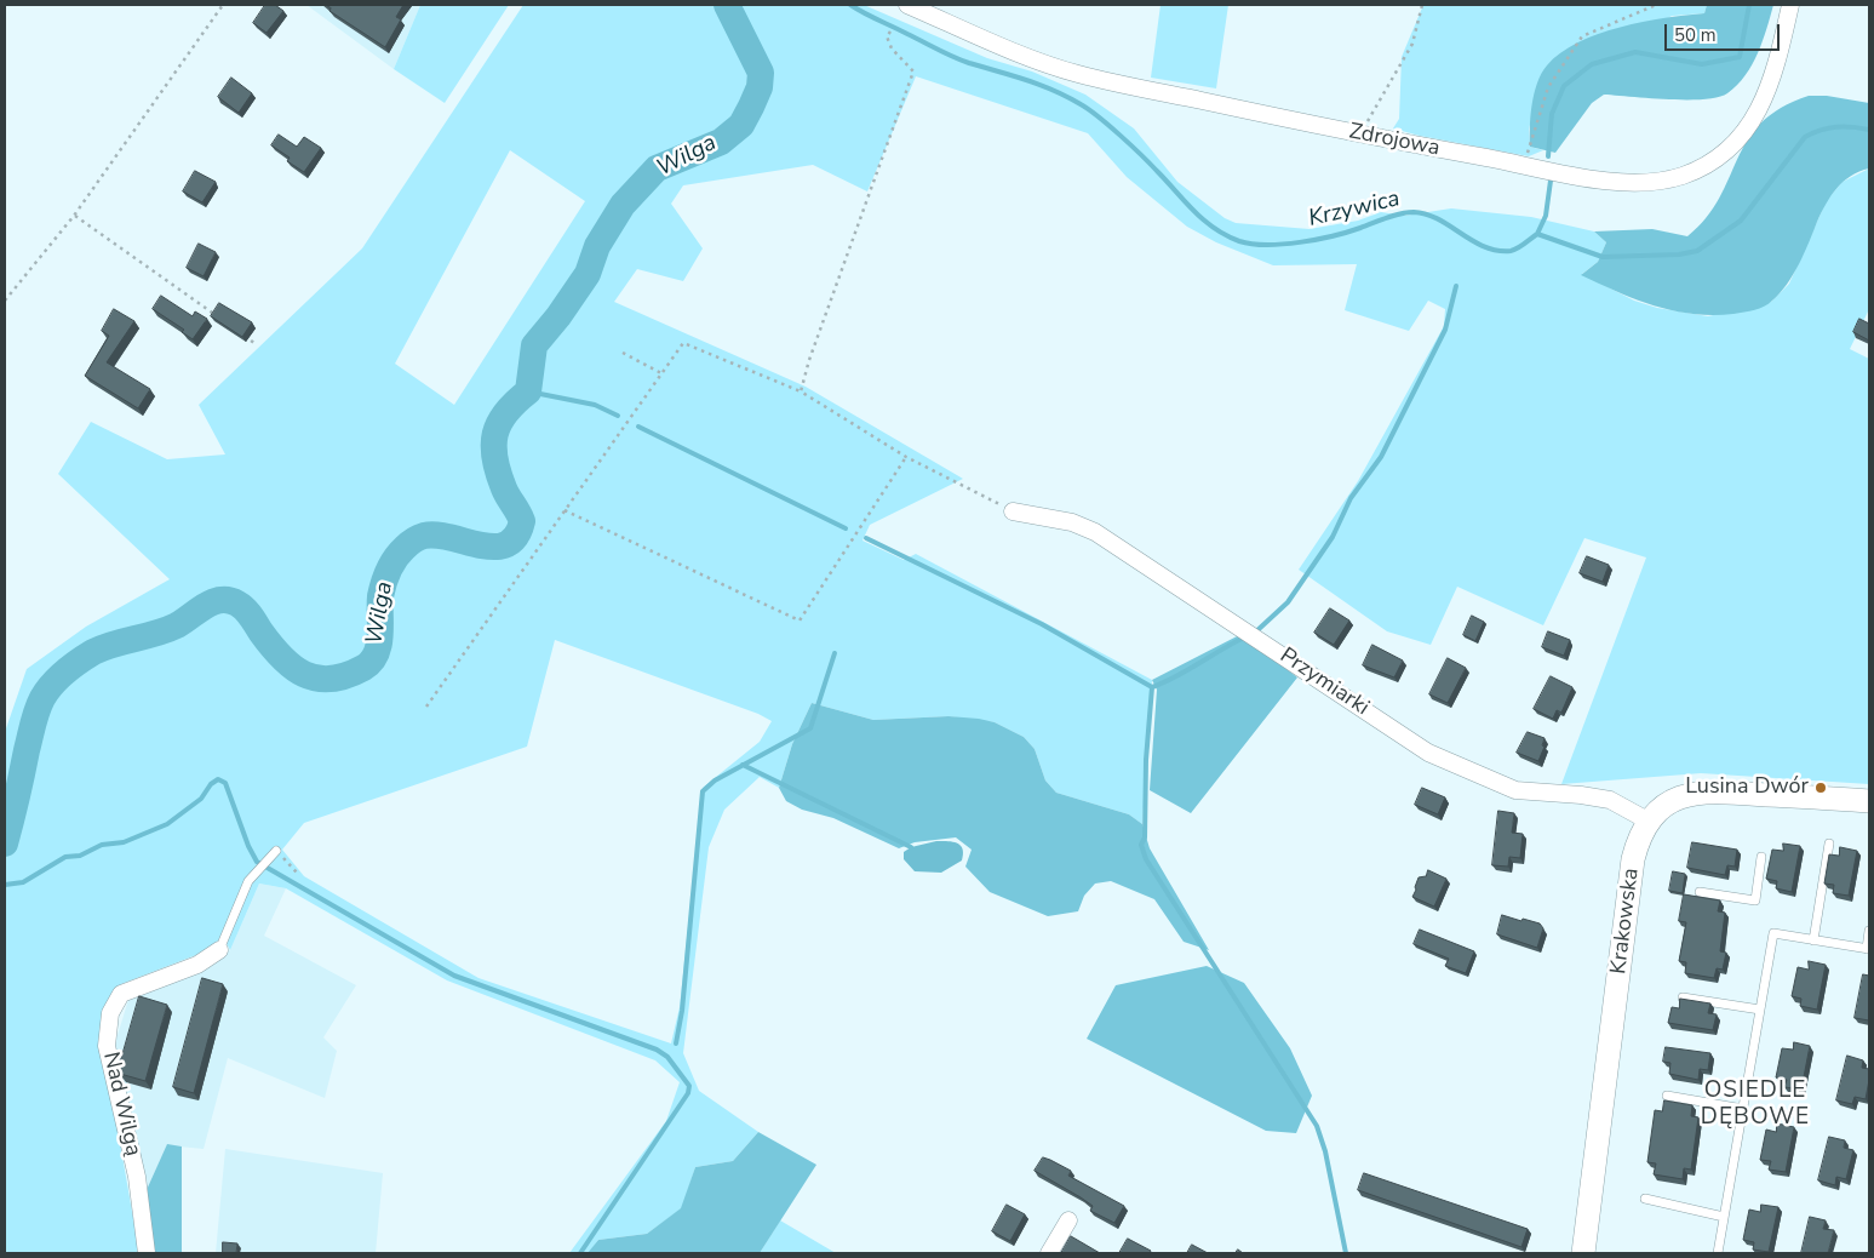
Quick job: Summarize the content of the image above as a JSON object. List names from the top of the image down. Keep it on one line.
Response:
{"streets":{"street":["Zdrojowa","Przymiarki","Krakowska","Nad Wilgą"]},"crossings":[["Przymiarki","Krakowska"]],"districts":["OSIEDLE DĘBOWE"],"water":["Wilga","Krzywica"],"places":["Lusina Dwór"],"scale_bar":"50 m"}
